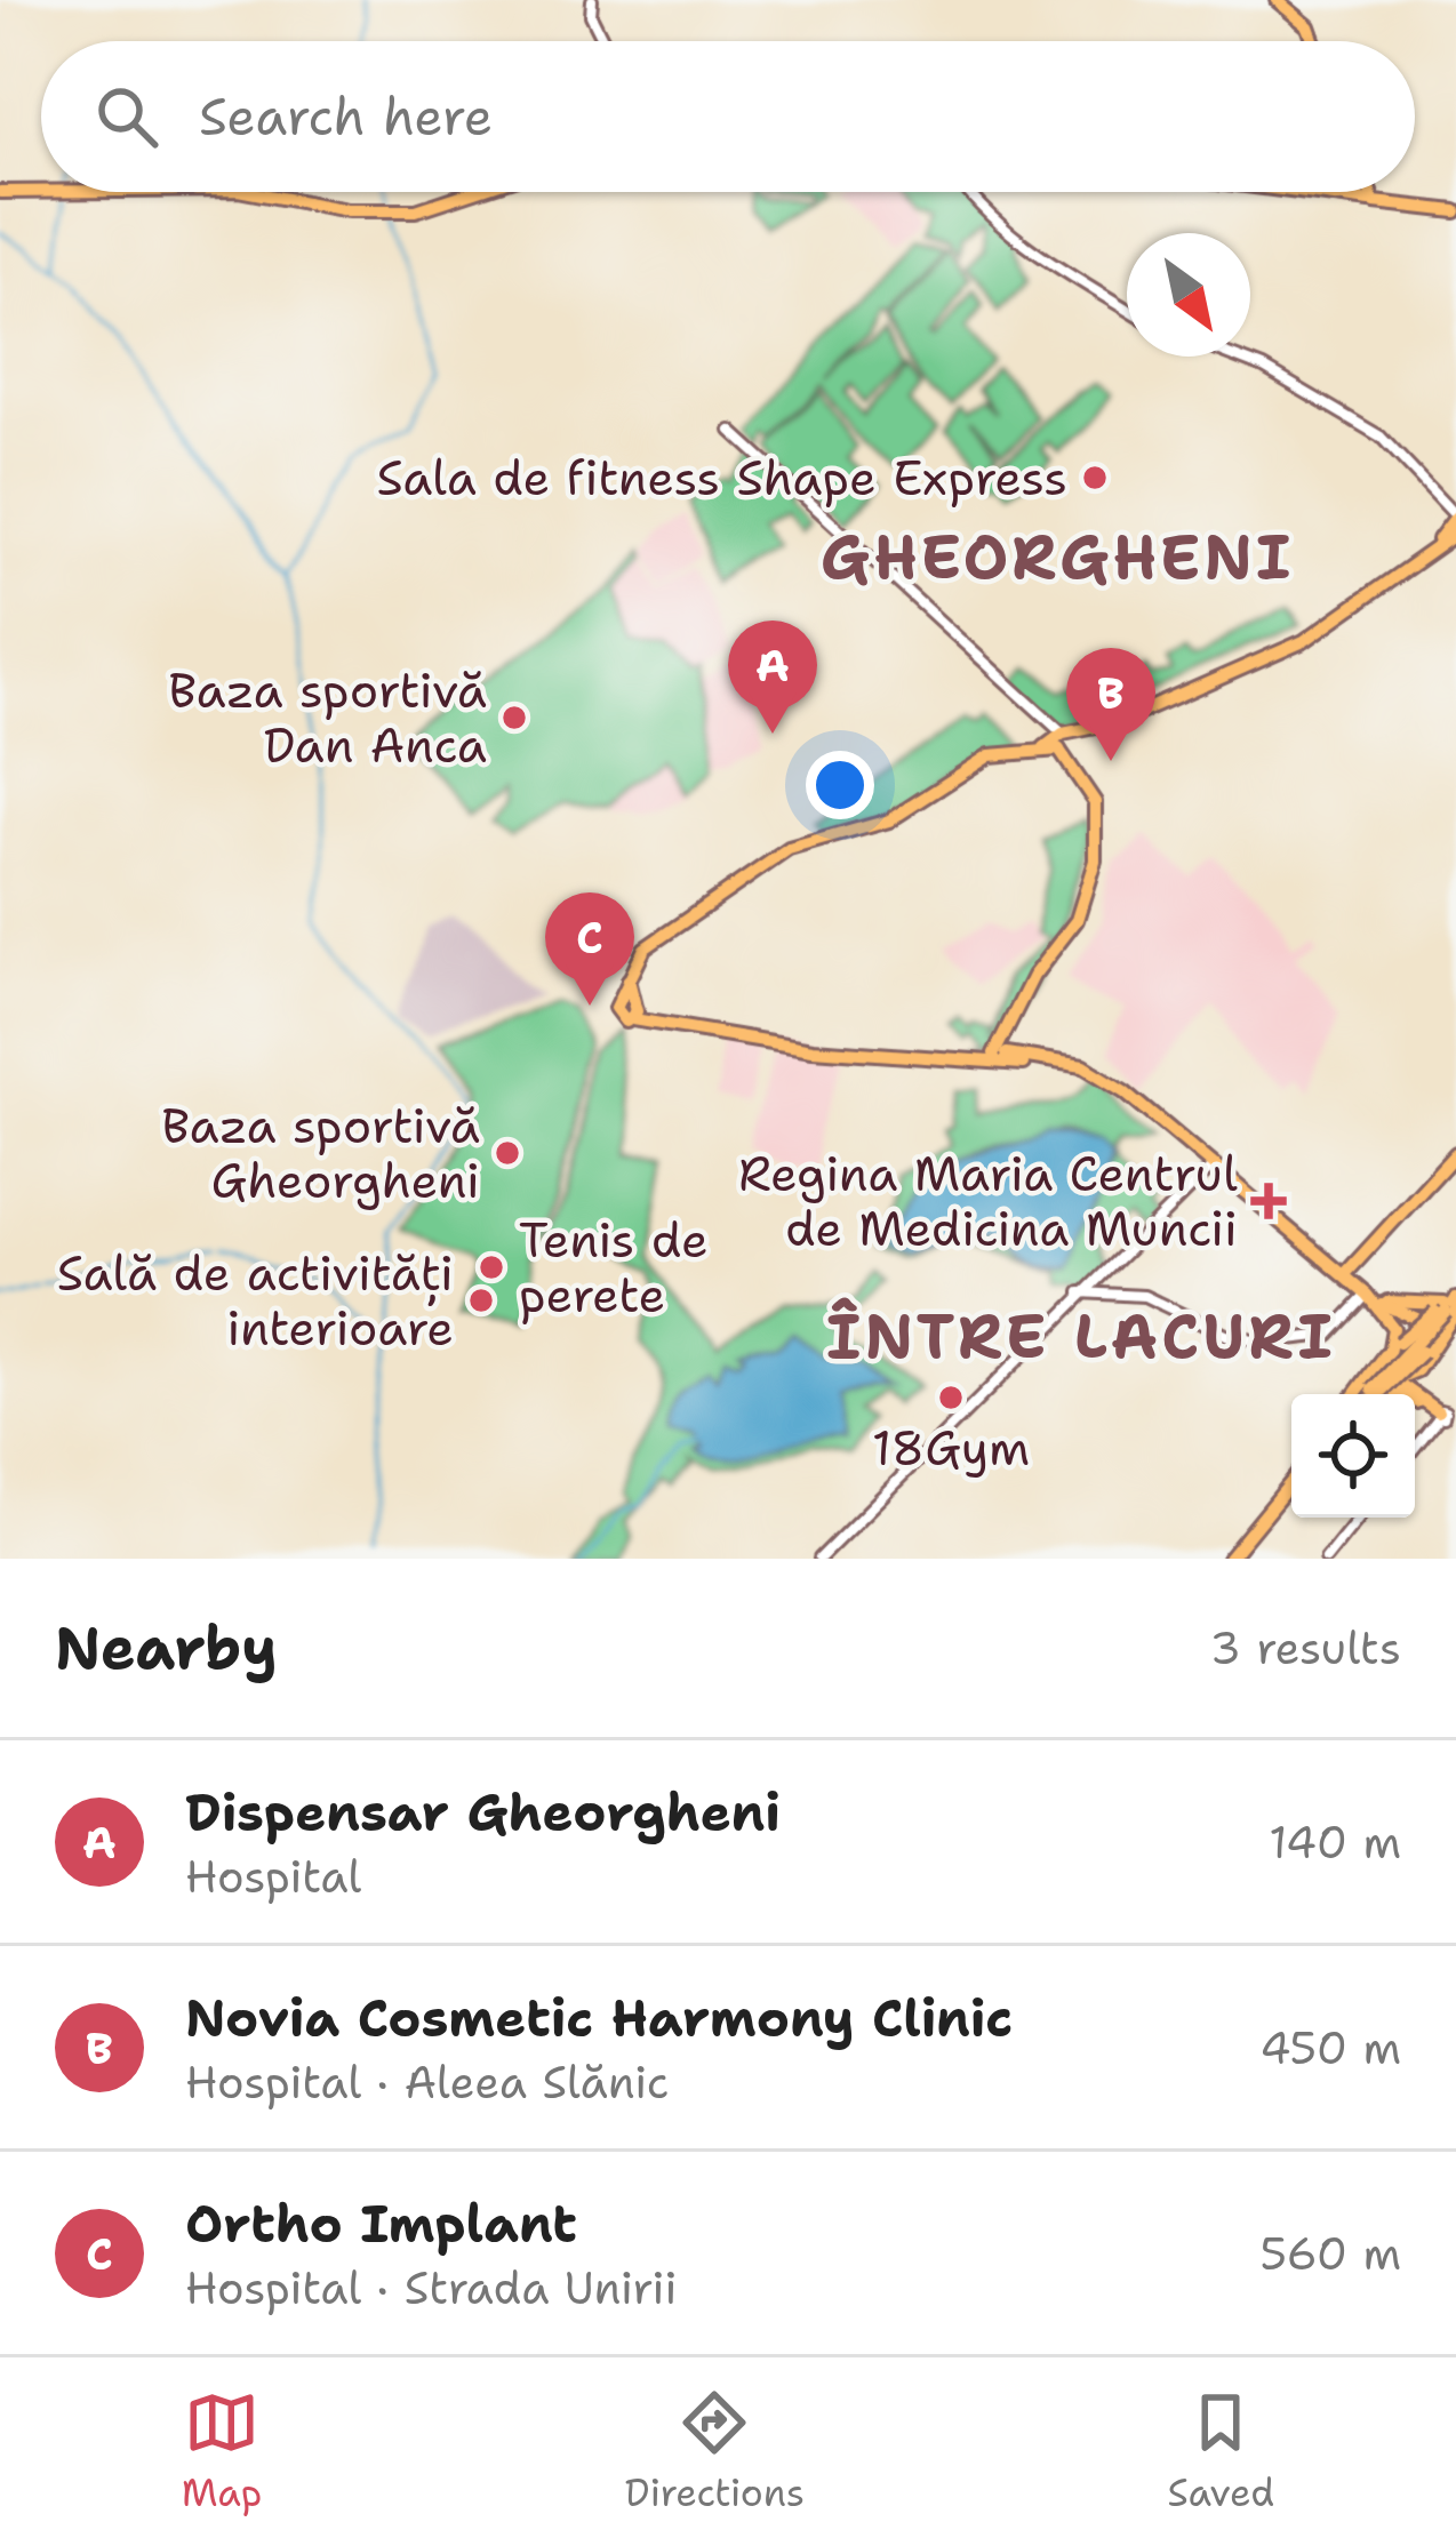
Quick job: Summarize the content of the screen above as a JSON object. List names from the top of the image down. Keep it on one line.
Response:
{"districts":["GHEORGHENI","ÎNTRE LACURI"],"places":{"other":["Sala de fitness Shape Express","Baza sportivă Dan Anca","Baza sportivă Gheorgheni","Tenis de perete","Sală de activități interioare","18Gym"],"health":["Regina Maria Centrul de Medicina Muncii"]},"north":"bottom right","page":{"search":"Search here","pins":["A","B","C"],"heading":["Nearby","3 results"],"list":[{"mark":"A","name":"Dispensar Gheorgheni","note":"Hospital","value":"140 m"},{"mark":"B","name":"Novia Cosmetic Harmony Clinic","note":"Hospital · Aleea Slănic","value":"450 m"},{"mark":"C","name":"Ortho Implant","note":"Hospital · Strada Unirii","value":"560 m"}],"nav":["Map","Directions","Saved"]}}
